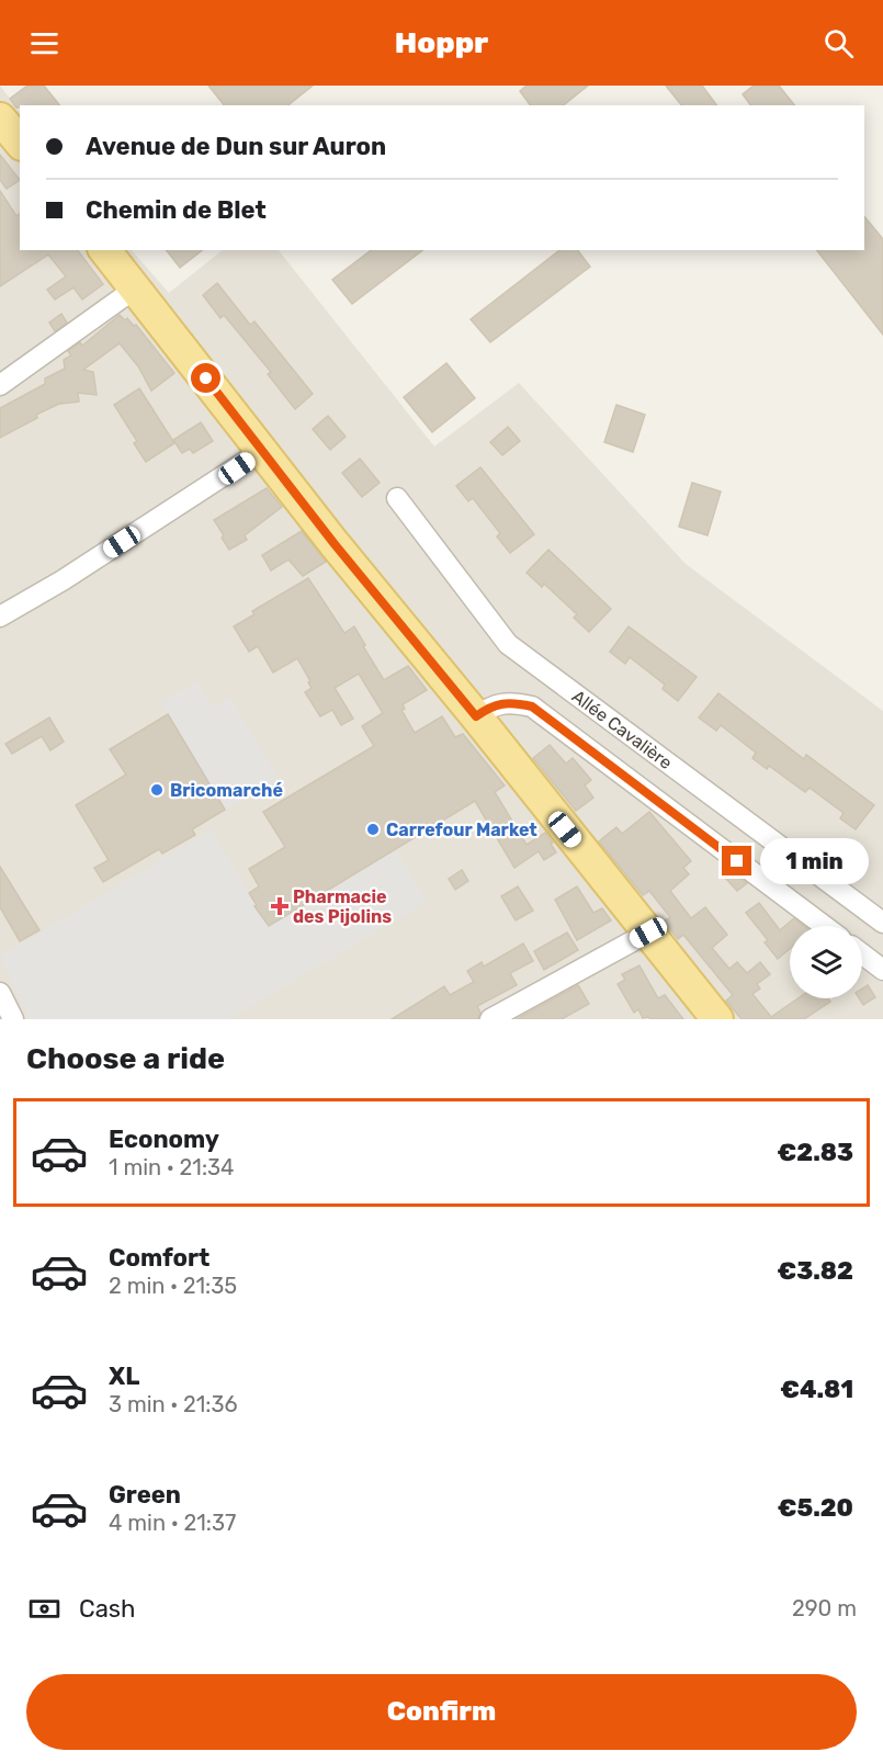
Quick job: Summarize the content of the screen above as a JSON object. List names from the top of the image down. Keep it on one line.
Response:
{"streets":{"street":["Allée Cavalière"]},"places":{"other":["Bricomarché","Carrefour Market"],"health":["Pharmacie des Pijolins"]},"page":{"header":"Hoppr","banner":["Avenue de Dun sur Auron","Chemin de Blet"],"bubble":"1 min","heading":"Choose a ride","list":[{"name":"Economy","note":"1 min · 21:34","value":"€2.83"},{"name":"Comfort","note":"2 min · 21:35","value":"€3.82"},{"name":"XL","note":"3 min · 21:36","value":"€4.81"},{"name":"Green","note":"4 min · 21:37","value":"€5.20"}],"pay":["Cash","290 m"],"buttons":"Confirm"}}
